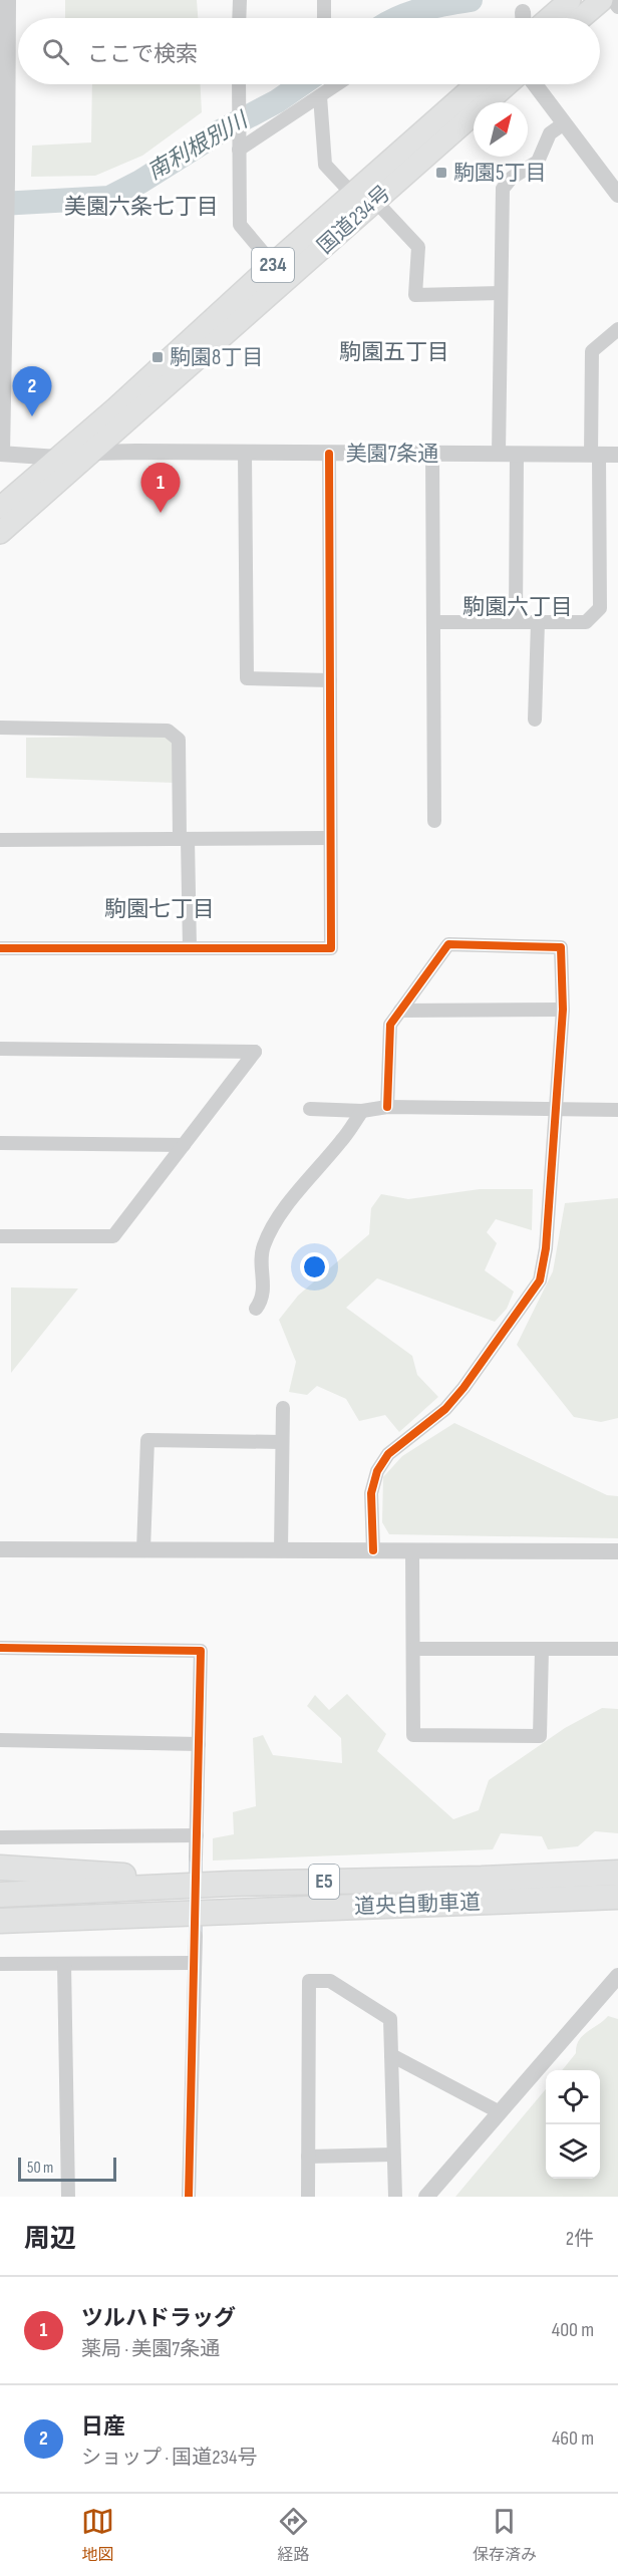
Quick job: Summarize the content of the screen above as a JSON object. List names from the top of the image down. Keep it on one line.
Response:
{"streets":{"highway":["国道234号","234","E5","道央自動車道"],"street":["美園7条通"]},"crossings":[["国道234号","美園7条通"]],"districts":["美園六条七丁目","駒園五丁目","駒園六丁目","駒園七丁目"],"water":["南利根別川"],"places":{"transit":["駒園5丁目","駒園8丁目"]},"scale_bar":"50 m","north":"top right","page":{"search":"ここで検索","pins":["2","1"],"scale":"50 m","heading":["周辺","2件"],"list":[{"mark":"1","name":"ツルハドラッグ","note":"薬局 · 美園7条通","value":"400 m"},{"mark":"2","name":"日産","note":"ショップ · 国道234号","value":"460 m"}],"nav":["地図","経路","保存済み"]}}
